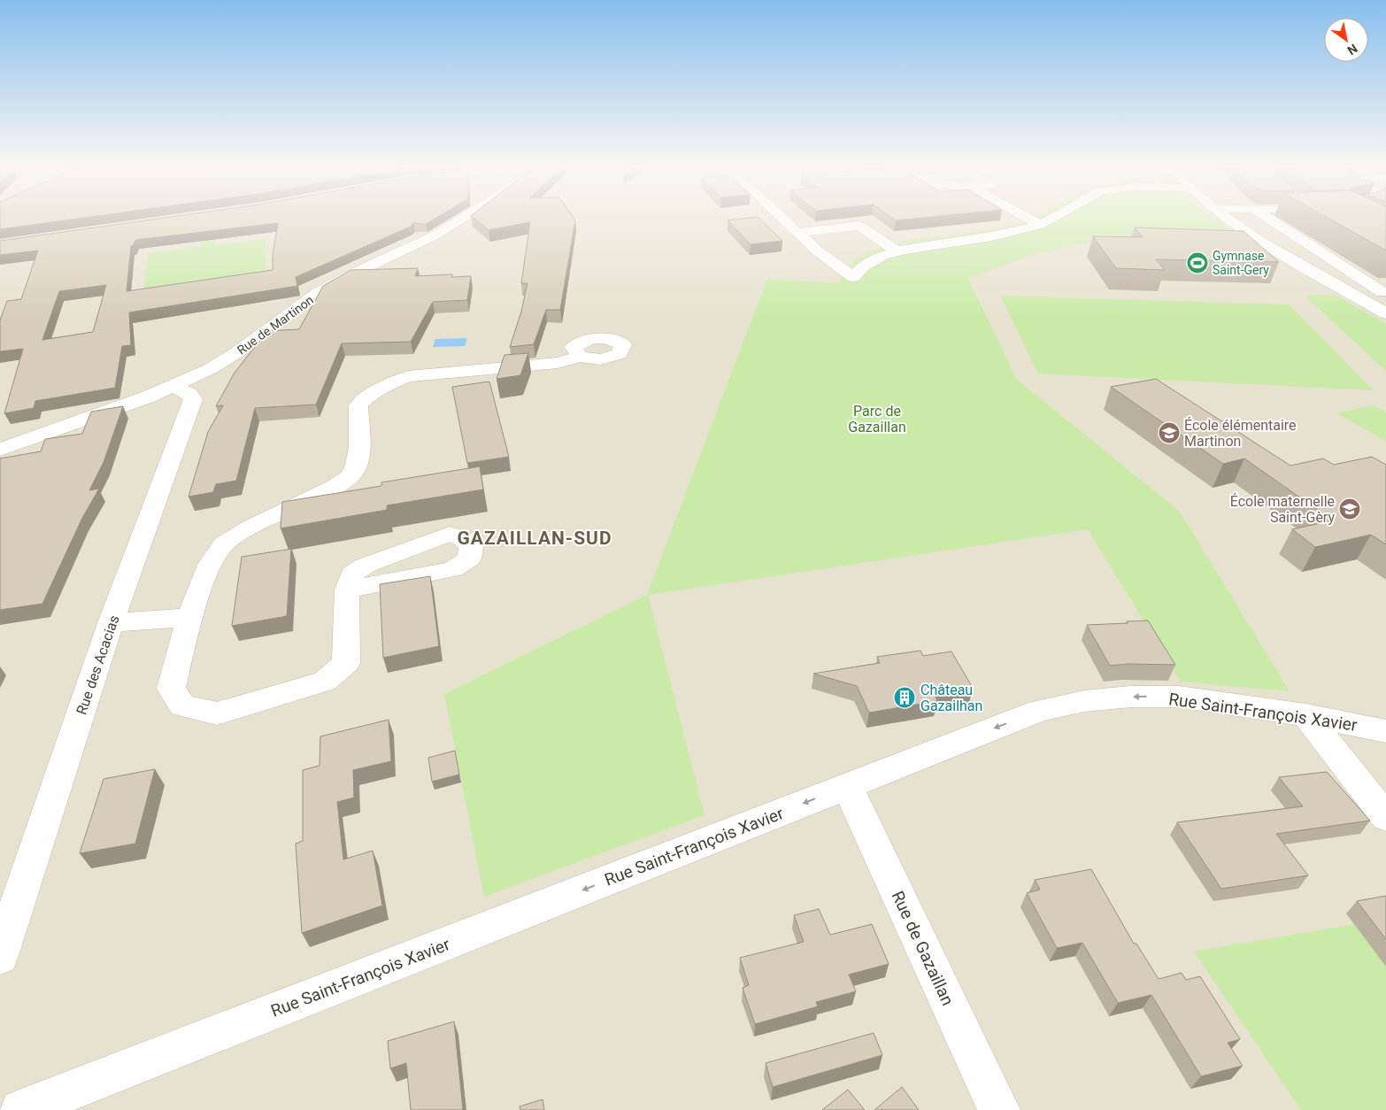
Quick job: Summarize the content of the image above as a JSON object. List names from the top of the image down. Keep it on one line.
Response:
{"streets":{"street":["Rue de Martinon","Rue des Acacias","Rue Saint-François Xavier","Rue de Gazaillan"]},"crossings":[["Rue de Martinon","Rue des Acacias"],["Rue Saint-François Xavier","Rue de Gazaillan"]],"one_way":["Rue Saint-François Xavier"],"districts":["GAZAILLAN-SUD"],"parks":["Parc de Gazaillan"],"places":{"sports":["Gymnase Saint-Gery"],"school or university":["École élémentaire Martinon","École maternelle Saint-Gèry"],"building":["Château Gazailhan"]},"north":"bottom right"}
